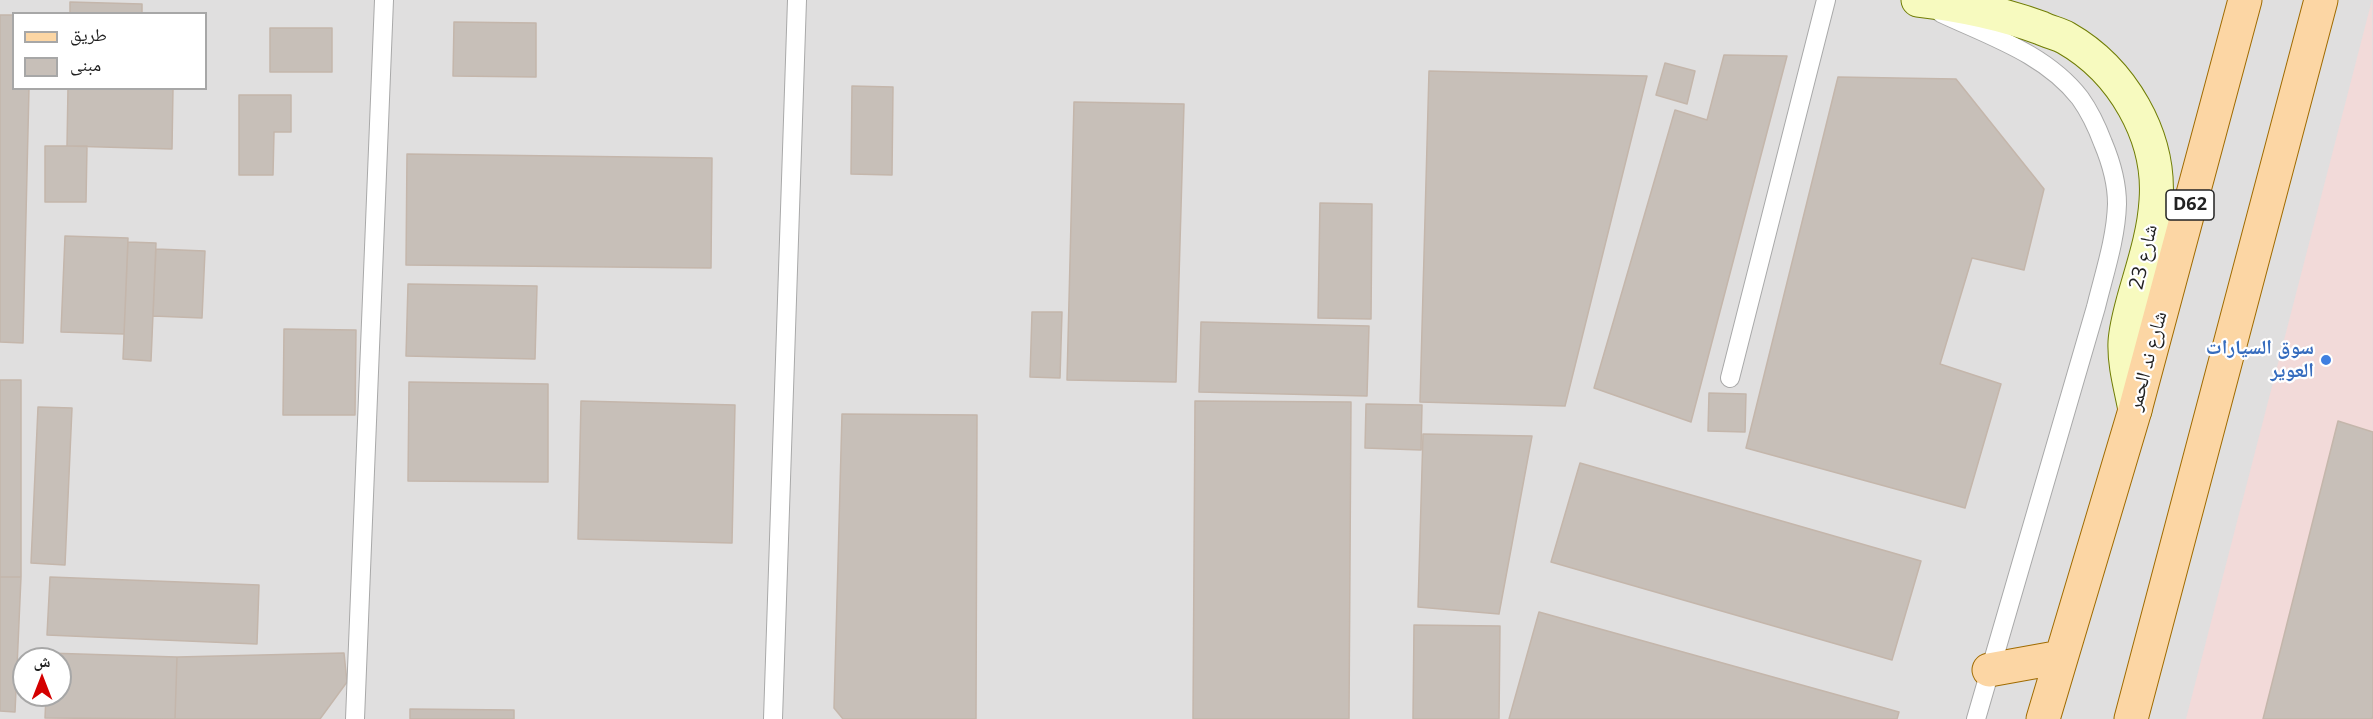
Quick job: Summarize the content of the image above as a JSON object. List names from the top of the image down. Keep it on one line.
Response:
{"streets":{"main road":["D62","شارع ند الحمر"],"street":["شارع 23"]},"crossings":[["شارع 23","شارع ند الحمر"]],"places":["سوق السيارات العوير"],"legend":["طريق","مبنى"],"north":"top"}
